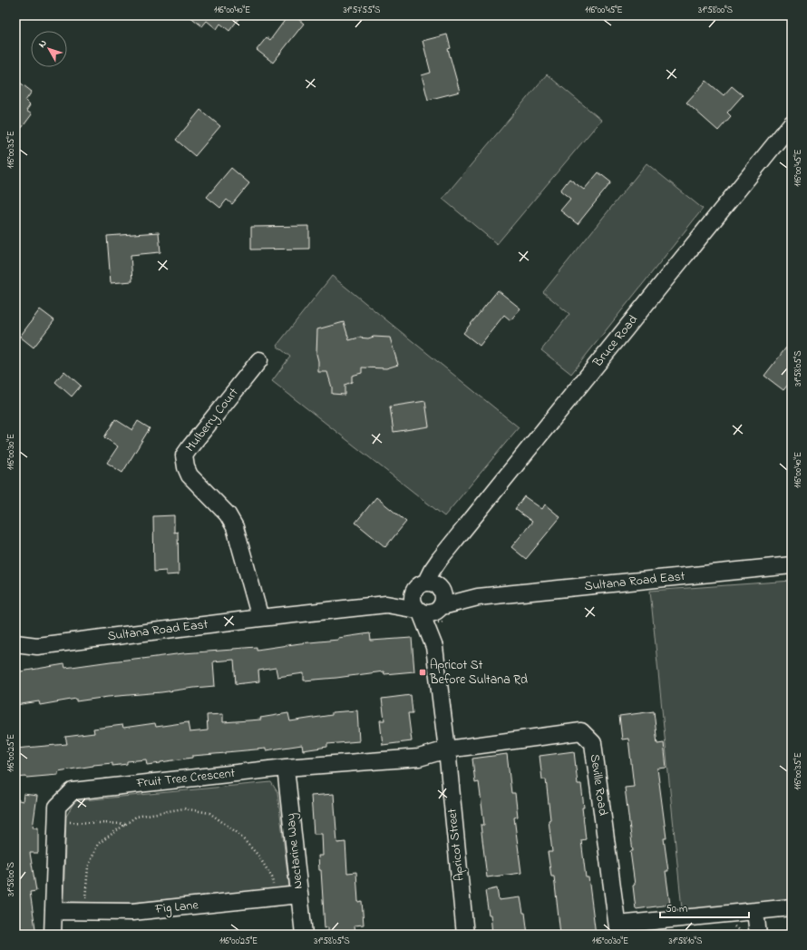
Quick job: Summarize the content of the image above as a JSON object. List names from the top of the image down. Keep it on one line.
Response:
{"streets":{"street":["Bruce Road","Mulberry Court","Sultana Road East","Fruit Tree Crescent","Seville Road","Apricot Street","Nectarine Way","Fig Lane"]},"crossings":[["Bruce Road","Sultana Road East"],["Bruce Road","Apricot Street"],["Mulberry Court","Sultana Road East"],["Sultana Road East","Apricot Street"],["Fruit Tree Crescent","Seville Road"],["Fruit Tree Crescent","Apricot Street"],["Fruit Tree Crescent","Nectarine Way"],["Fruit Tree Crescent","Fig Lane"],["Seville Road","Apricot Street"],["Nectarine Way","Fig Lane"]],"places":{"transit":["Apricot St Before Sultana Rd"]},"scale_bar":"50 m","north":"top left","coordinates":["116°00'40\"E","31°57'55\"S","116°00'45\"E","31°58'00\"S","116°00'35\"E","31°58'05\"S","116°00'30\"E","116°00'25\"E","31°58'10\"S"]}
